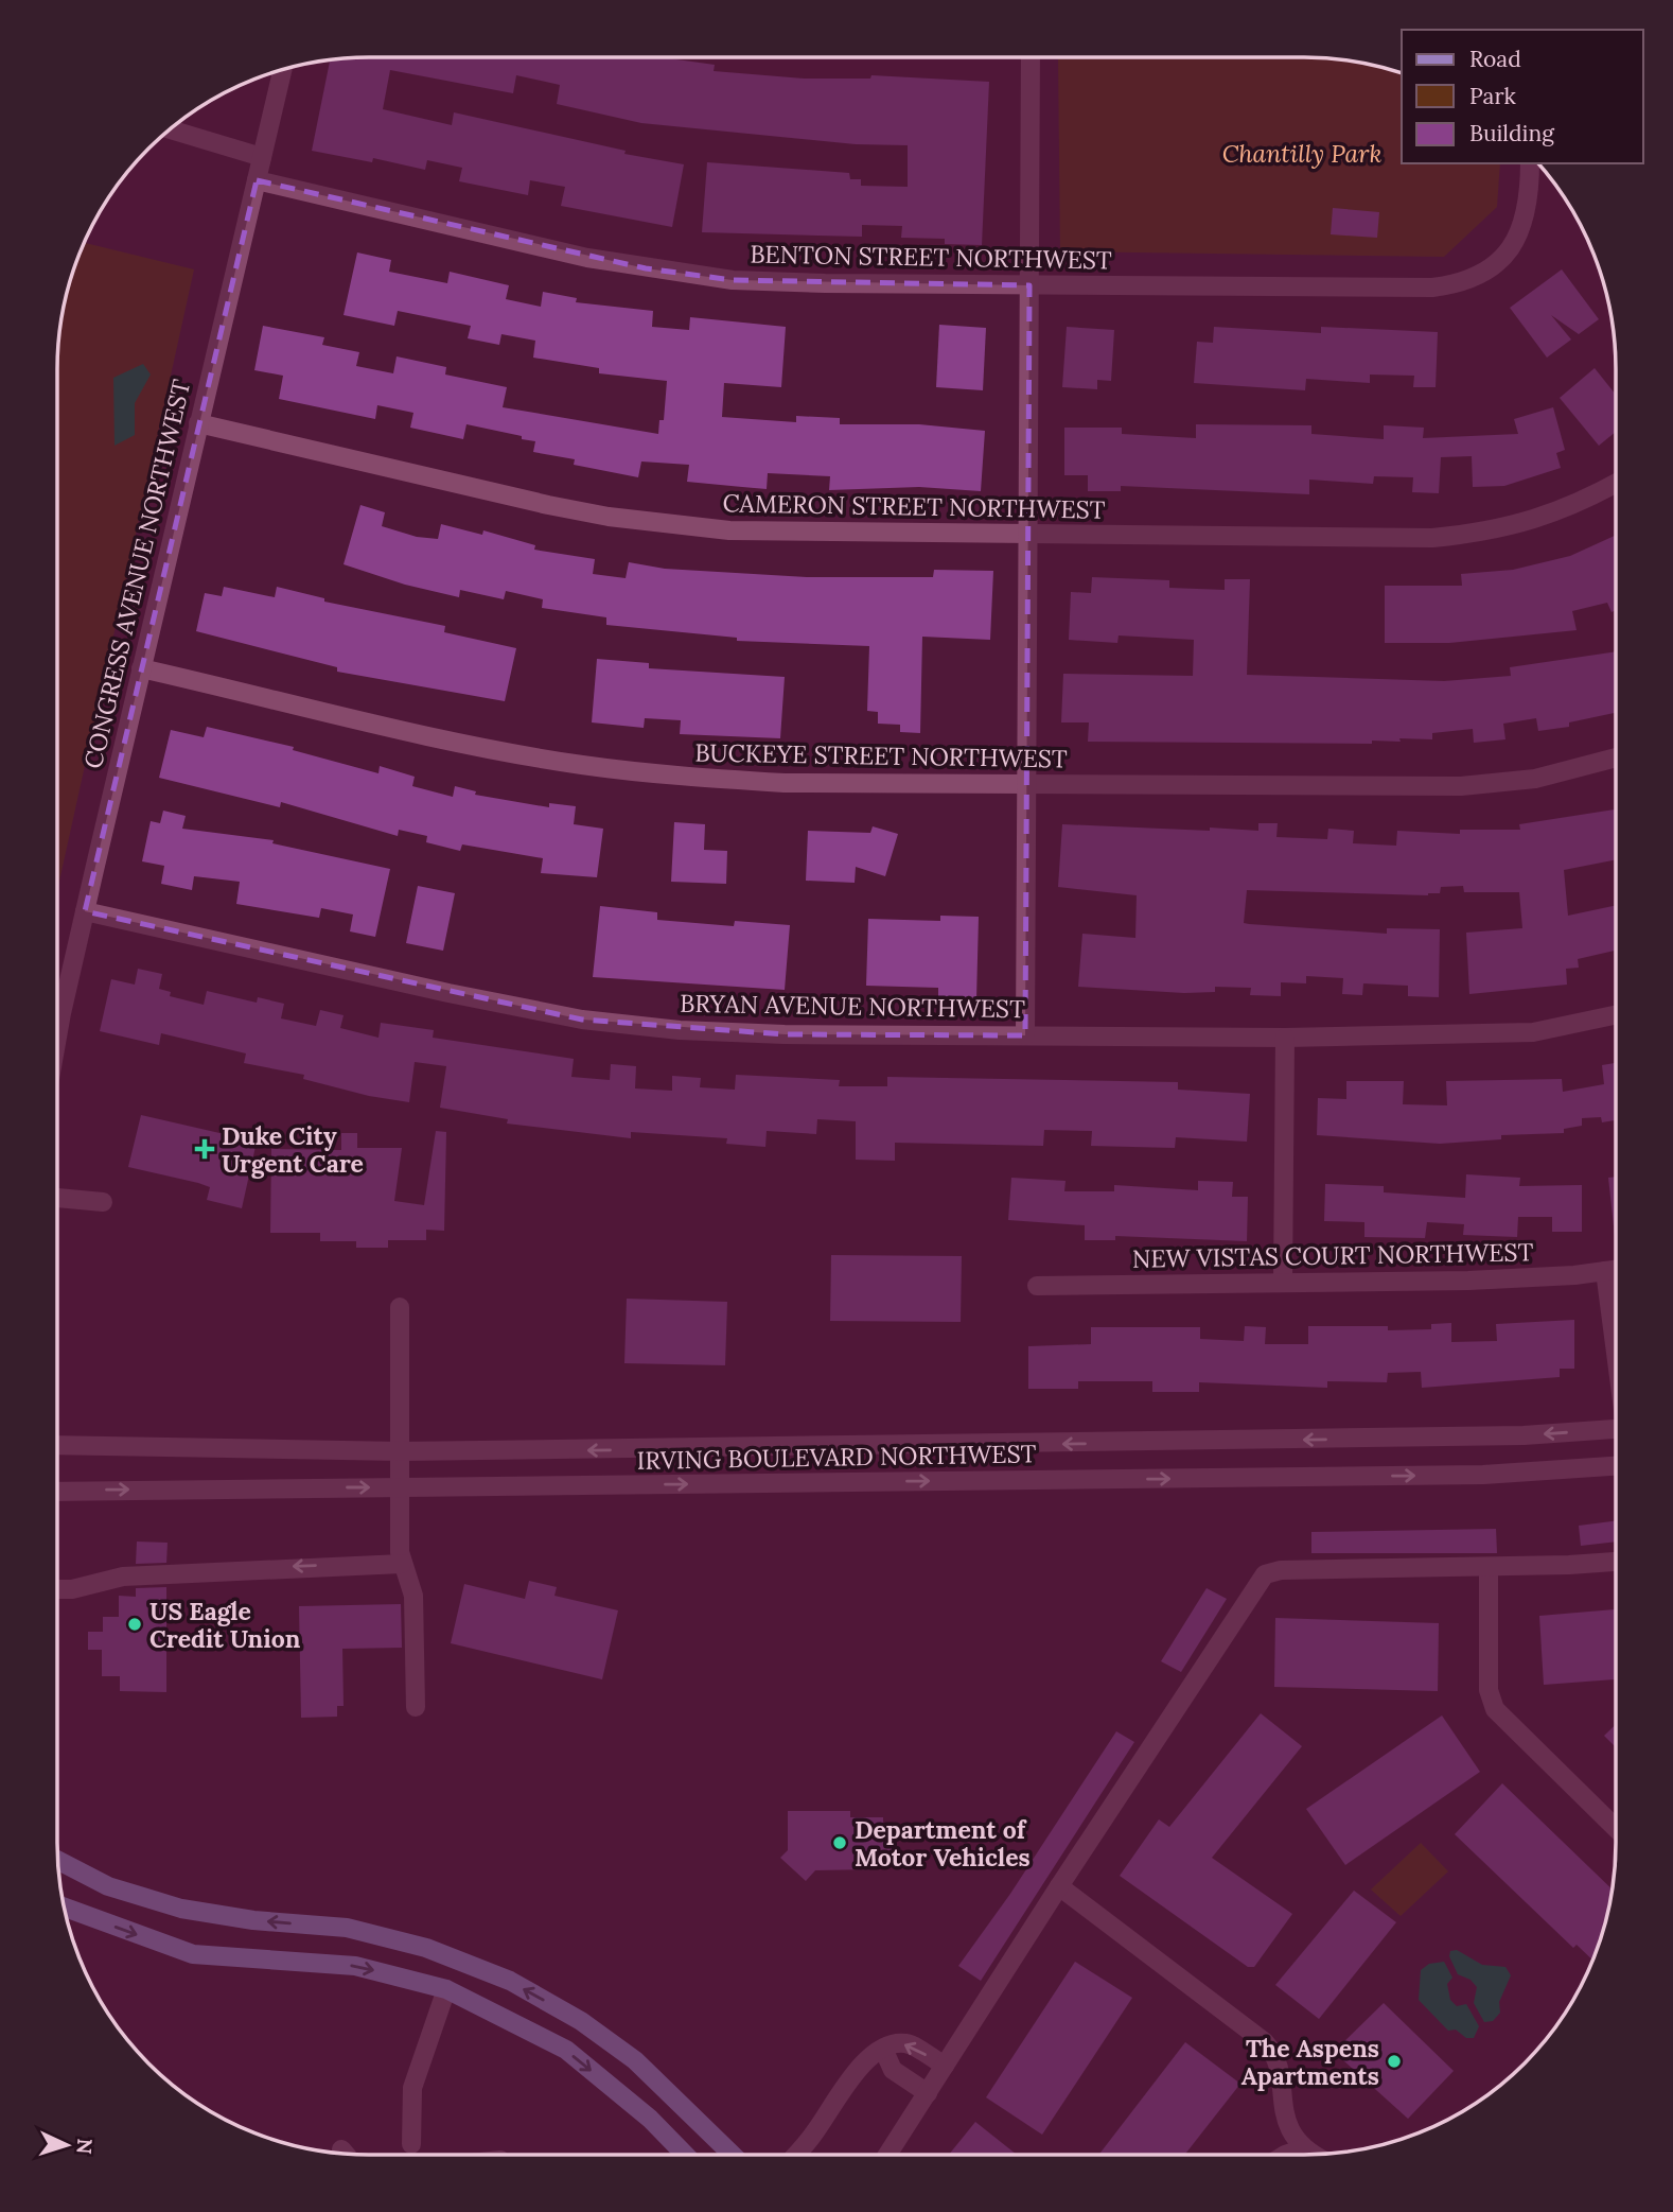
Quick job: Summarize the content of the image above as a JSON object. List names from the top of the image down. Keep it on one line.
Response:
{"streets":{"street":["BENTON STREET NORTHWEST","CAMERON STREET NORTHWEST","CONGRESS AVENUE NORTHWEST","BUCKEYE STREET NORTHWEST","BRYAN AVENUE NORTHWEST","NEW VISTAS COURT NORTHWEST","IRVING BOULEVARD NORTHWEST"]},"crossings":[["BENTON STREET NORTHWEST","CONGRESS AVENUE NORTHWEST"],["CAMERON STREET NORTHWEST","CONGRESS AVENUE NORTHWEST"],["CONGRESS AVENUE NORTHWEST","BUCKEYE STREET NORTHWEST"],["CONGRESS AVENUE NORTHWEST","BRYAN AVENUE NORTHWEST"]],"parks":["Chantilly Park"],"places":{"health":["Duke City Urgent Care"],"other":["US Eagle Credit Union","Department of Motor Vehicles","The Aspens Apartments"]},"legend":["Road","Park","Building"],"north":"right"}
